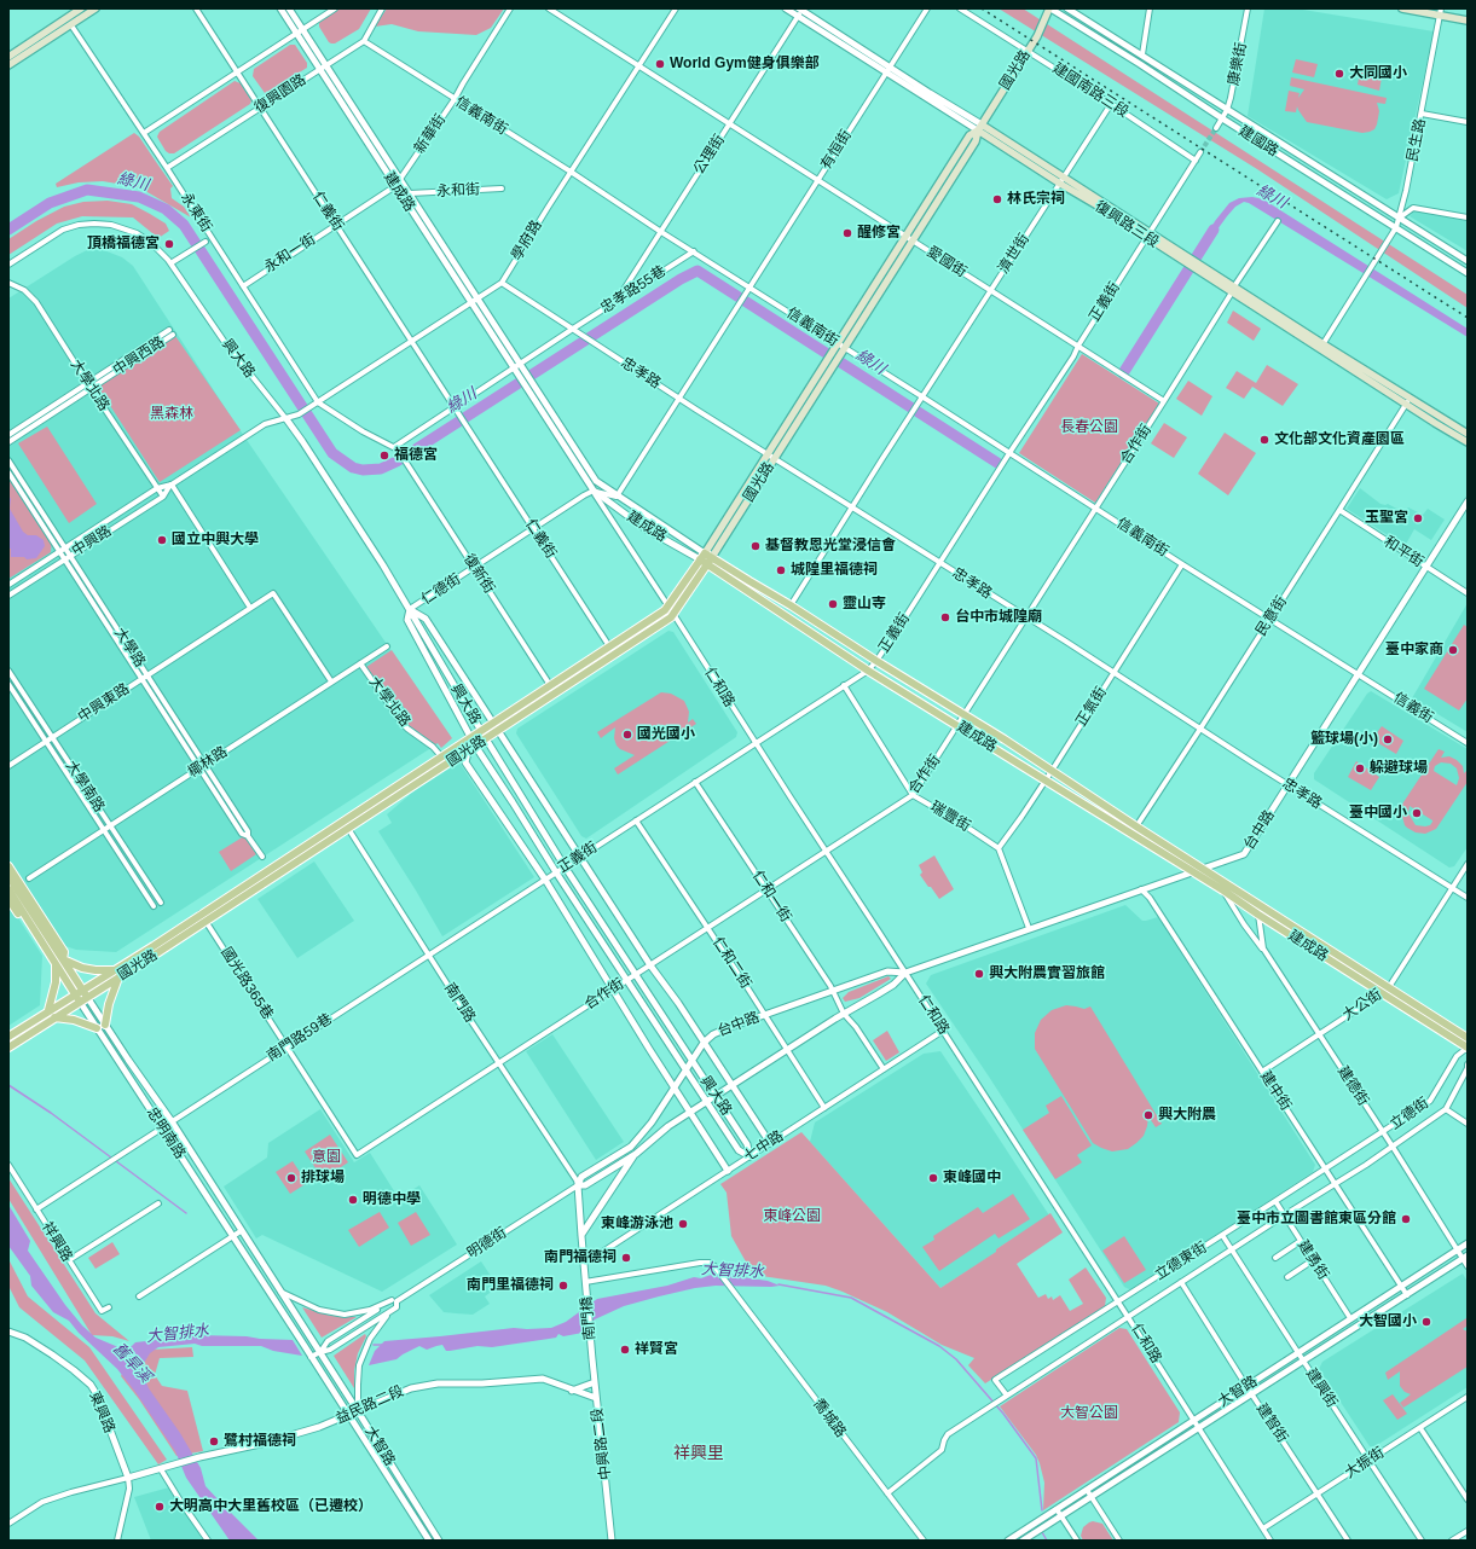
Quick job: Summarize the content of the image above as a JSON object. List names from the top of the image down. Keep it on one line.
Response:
{"streets":{"main road":["國光路","建成路","復興路三段","忠明南路"],"street":["康樂街","建國南路三段","復興園路","信義南街","新華街","民生路","建國路","有恒街","公理街","永和街","仁義街","永東街","學府路","永和一街","濟世街","愛國街","忠孝路55巷","正義街","中興西路","興大路","忠孝路","大學北路","合作街","中興路","和平街","復新街","仁德街","民意街","大學路","仁和路","中興東路","正氣街","信義街","椰林路","大學南路","瑞豐街","台中路","仁和一街","仁和二街","國光路365巷","南門路","大公街","南門路59巷","建德街","建中街","立德街","七中路","祥興路","明德街","建勇街","立德東街","南門橋","建興街","大智路","益民路二段","東興路","喬城路","建智街","中興路二段","大振街"]},"crossings":[["康樂街","建國路"],["國光路","建國南路三段"],["國光路","信義南街"],["國光路","建國路"],["國光路","建成路"],["國光路","仁義街"],["國光路","復興路三段"],["國光路","愛國街"],["國光路","興大路"],["國光路","忠孝路"],["國光路","大學北路"],["國光路","復新街"],["國光路","仁和路"],["國光路","國光路365巷"],["國光路","南門路"],["國光路","忠明南路"],["建國南路三段","濟世街"],["建國南路三段","正義街"],["復興園路","信義南街"],["復興園路","建成路"],["復興園路","仁義街"],["復興園路","永東街"],["信義南街","新華街"],["信義南街","有恒街"],["信義南街","公理街"],["信義南街","學府路"],["信義南街","濟世街"],["信義南街","忠孝路55巷"],["信義南街","正義街"],["信義南街","合作街"],["信義南街","民意街"],["信義南街","正氣街"],["信義南街","信義街"],["信義南街","台中路"],["新華街","永和街"],["新華街","建成路"],["新華街","永和一街"],["民生路","建國路"],["民生路","復興路三段"],["有恒街","復興路三段"],["有恒街","愛國街"],["有恒街","忠孝路"],["公理街","復興路三段"],["公理街","愛國街"],["公理街","忠孝路55巷"],["永和街","建成路"],["永和街","永和一街"],["建成路","學府路"],["建成路","永和一街"],["建成路","忠孝路55巷"],["建成路","正義街"],["建成路","合作街"],["建成路","仁德街"],["建成路","民意街"],["建成路","仁和路"],["建成路","正氣街"],["建成路","台中路"],["建成路","大公街"],["建成路","建德街"],["建成路","立德街"],["仁義街","學府路"],["仁義街","永和一街"],["仁義街","忠孝路55巷"],["仁義街","仁德街"],["永東街","學府路"],["永東街","永和一街"],["復興路三段","濟世街"],["復興路三段","正義街"],["復興路三段","合作街"],["復興路三段","民意街"],["學府路","愛國街"],["學府路","興大路"],["學府路","忠孝路"],["學府路","中興路"],["濟世街","愛國街"],["濟世街","忠孝路"],["愛國街","正義街"],["愛國街","合作街"],["忠孝路55巷","忠孝路"],["忠孝路55巷","復新街"],["正義街","興大路"],["正義街","忠孝路"],["正義街","仁和路"],["正義街","瑞豐街"],["正義街","仁和一街"],["正義街","仁和二街"],["正義街","南門路"],["正義街","南門路59巷"],["中興西路","大學北路"],["興大路","合作街"],["興大路","中興路"],["興大路","仁德街"],["興大路","台中路"],["興大路","七中路"],["忠孝路","合作街"],["忠孝路","民意街"],["忠孝路","正氣街"],["忠孝路","台中路"],["忠孝路","大公街"],["大學北路","中興路"],["大學北路","椰林路"],["合作街","仁和路"],["合作街","瑞豐街"],["合作街","仁和一街"],["合作街","仁和二街"],["合作街","國光路365巷"],["合作街","南門路"],["中興路","大學路"],["和平街","民意街"],["和平街","台中路"],["復新街","仁德街"],["仁德街","仁和路"],["大學路","中興東路"],["大學路","椰林路"],["仁和路","台中路"],["仁和路","七中路"],["仁和路","立德東街"],["仁和路","大智路"],["仁和路","大振街"],["中興東路","椰林路"],["中興東路","大學南路"],["正氣街","瑞豐街"],["信義街","台中路"],["椰林路","大學南路"],["台中路","仁和一街"],["台中路","仁和二街"],["台中路","南門路"],["台中路","建中街"],["台中路","明德街"],["仁和一街","七中路"],["仁和二街","七中路"],["國光路365巷","南門路59巷"],["南門路","南門路59巷"],["南門路","明德街"],["大公街","建德街"],["大公街","建中街"],["南門路59巷","忠明南路"],["南門路59巷","祥興路"],["建德街","立德街"],["建德街","立德東街"],["建德街","大智路"],["建中街","立德東街"],["建中街","大智路"],["立德街","立德東街"],["忠明南路","明德街"],["忠明南路","大智路"],["明德街","大智路"],["建勇街","立德東街"],["建勇街","大智路"],["立德東街","建興街"],["立德東街","喬城路"],["立德東街","建智街"],["南門橋","喬城路"],["南門橋","中興路二段"],["建興街","大智路"],["建興街","大振街"],["大智路","益民路二段"],["大智路","建智街"],["益民路二段","中興路二段"],["建智街","大振街"]],"districts":["祥興里"],"water":["綠川","大智排水","舊旱溪"],"parks":["黑森林","長春公園","意園","東峰公園","大智公園"],"places":["World Gym健身俱樂部","大同國小","林氏宗祠","醒修宮","頂橋福德宮","文化部文化資產園區","福德宮","玉聖宮","國立中興大學","基督教恩光堂浸信會","城隍里福德祠","靈山寺","台中市城隍廟","臺中家商","國光國小","籃球場(小)","躲避球場","臺中國小","興大附農實習旅館","興大附農","排球場","東峰國中","明德中學","臺中市立圖書館東區分館","東峰游泳池","南門福德祠","南門里福德祠","大智國小","祥賢宮","鷺村福德祠","大明高中大里舊校區（已遷校）"]}
